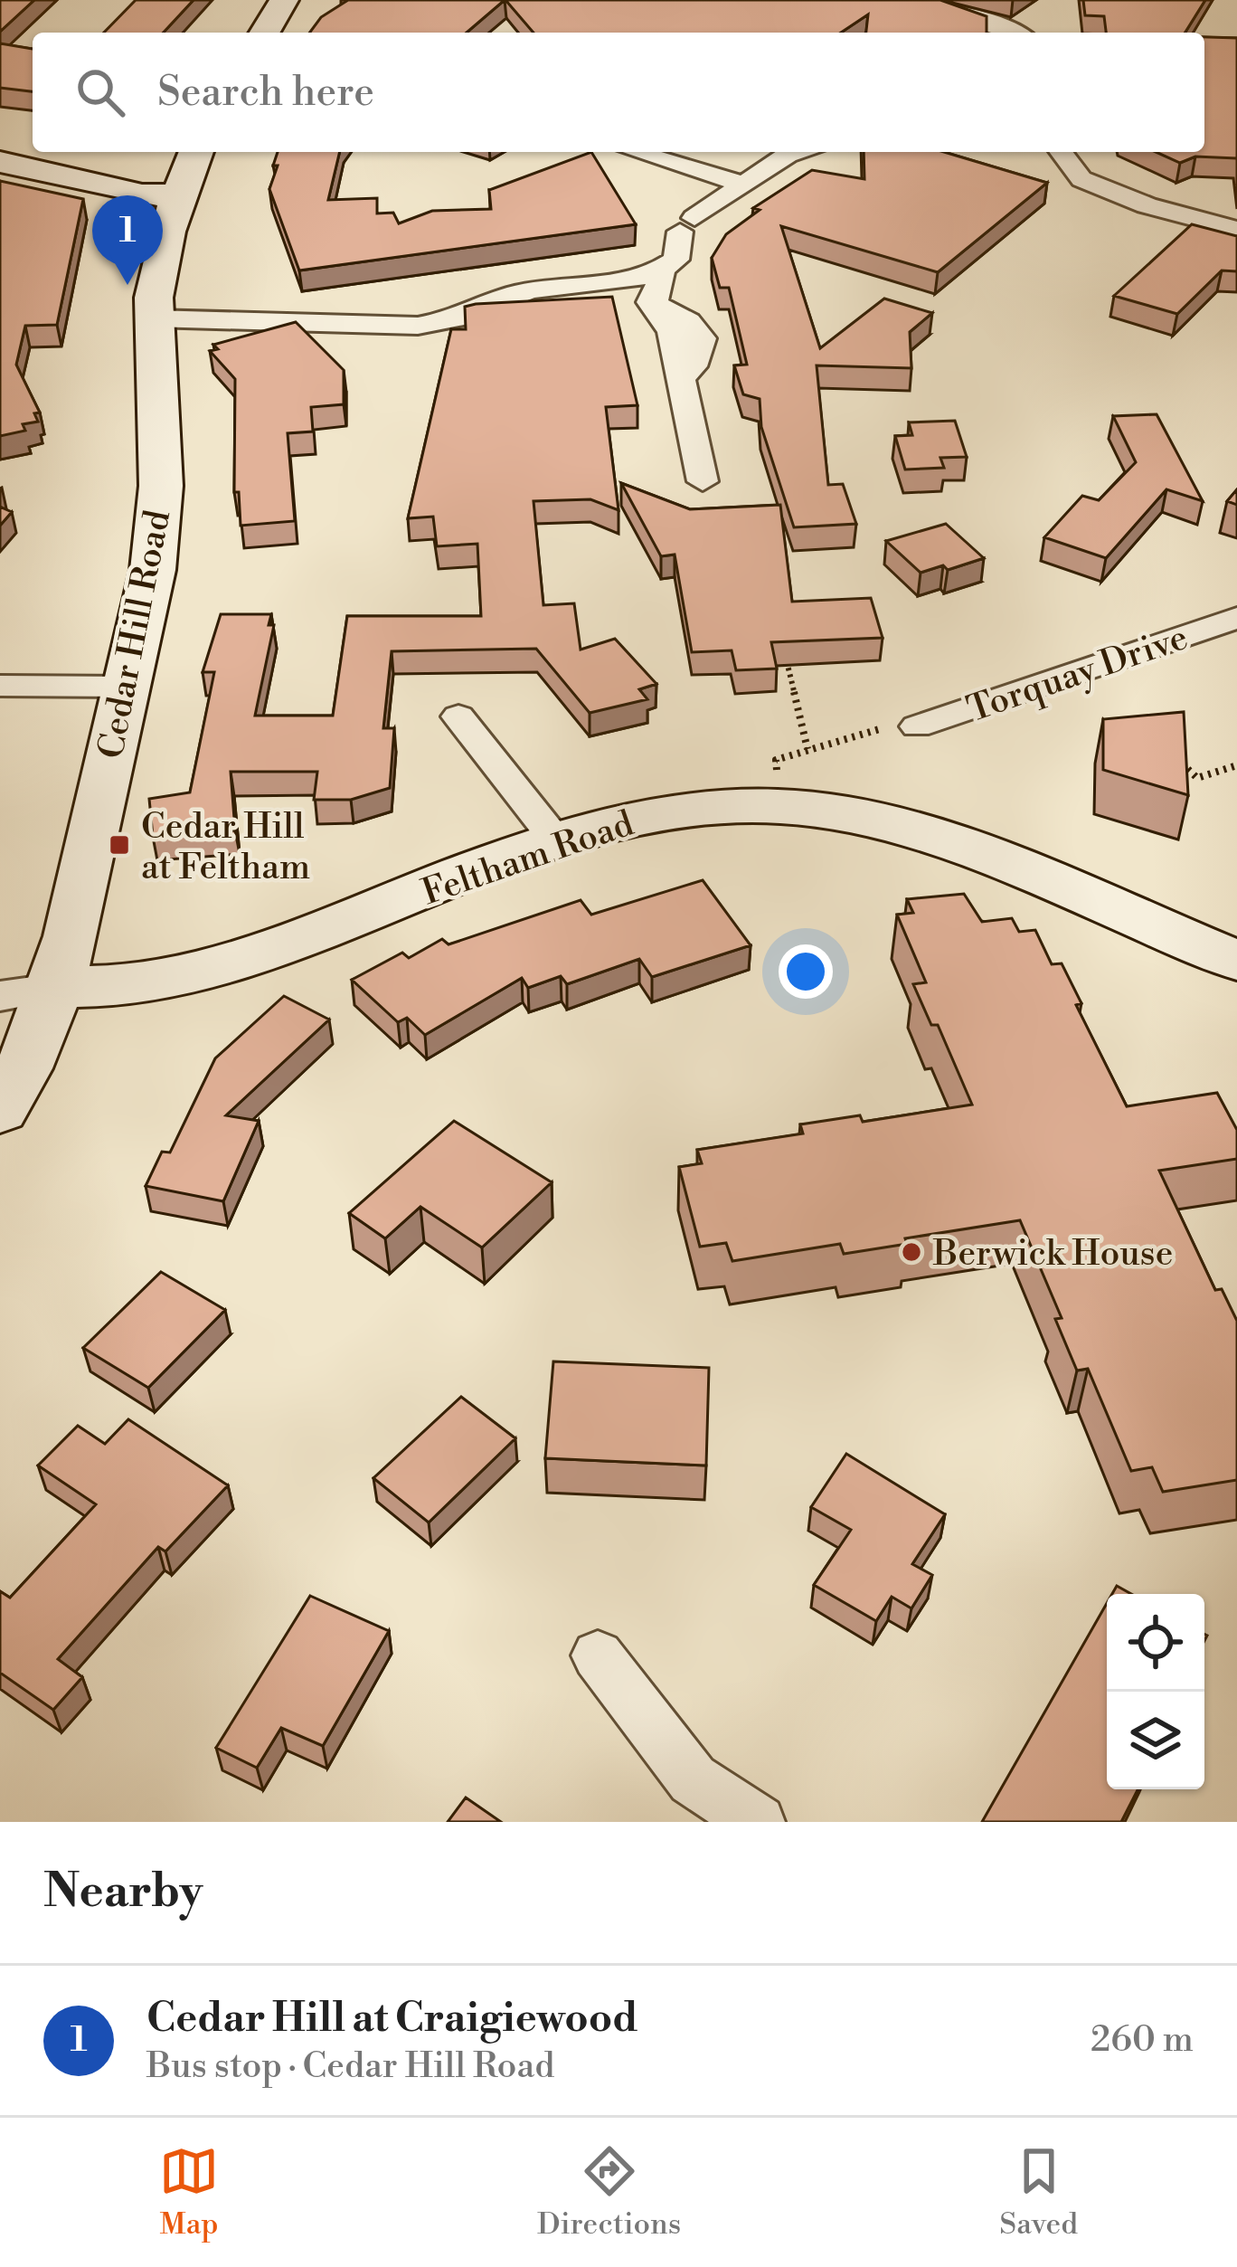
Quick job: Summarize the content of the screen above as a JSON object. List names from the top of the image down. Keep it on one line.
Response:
{"streets":{"street":["Cedar Hill Road","Torquay Drive","Feltham Road"]},"crossings":[["Cedar Hill Road","Feltham Road"]],"places":{"transit":["Cedar Hill at Feltham"],"other":["Berwick House"]},"page":{"search":"Search here","pins":"1","heading":"Nearby","list":[{"mark":"1","name":"Cedar Hill at Craigiewood","note":"Bus stop · Cedar Hill Road","value":"260 m"}],"nav":["Map","Directions","Saved"]}}
